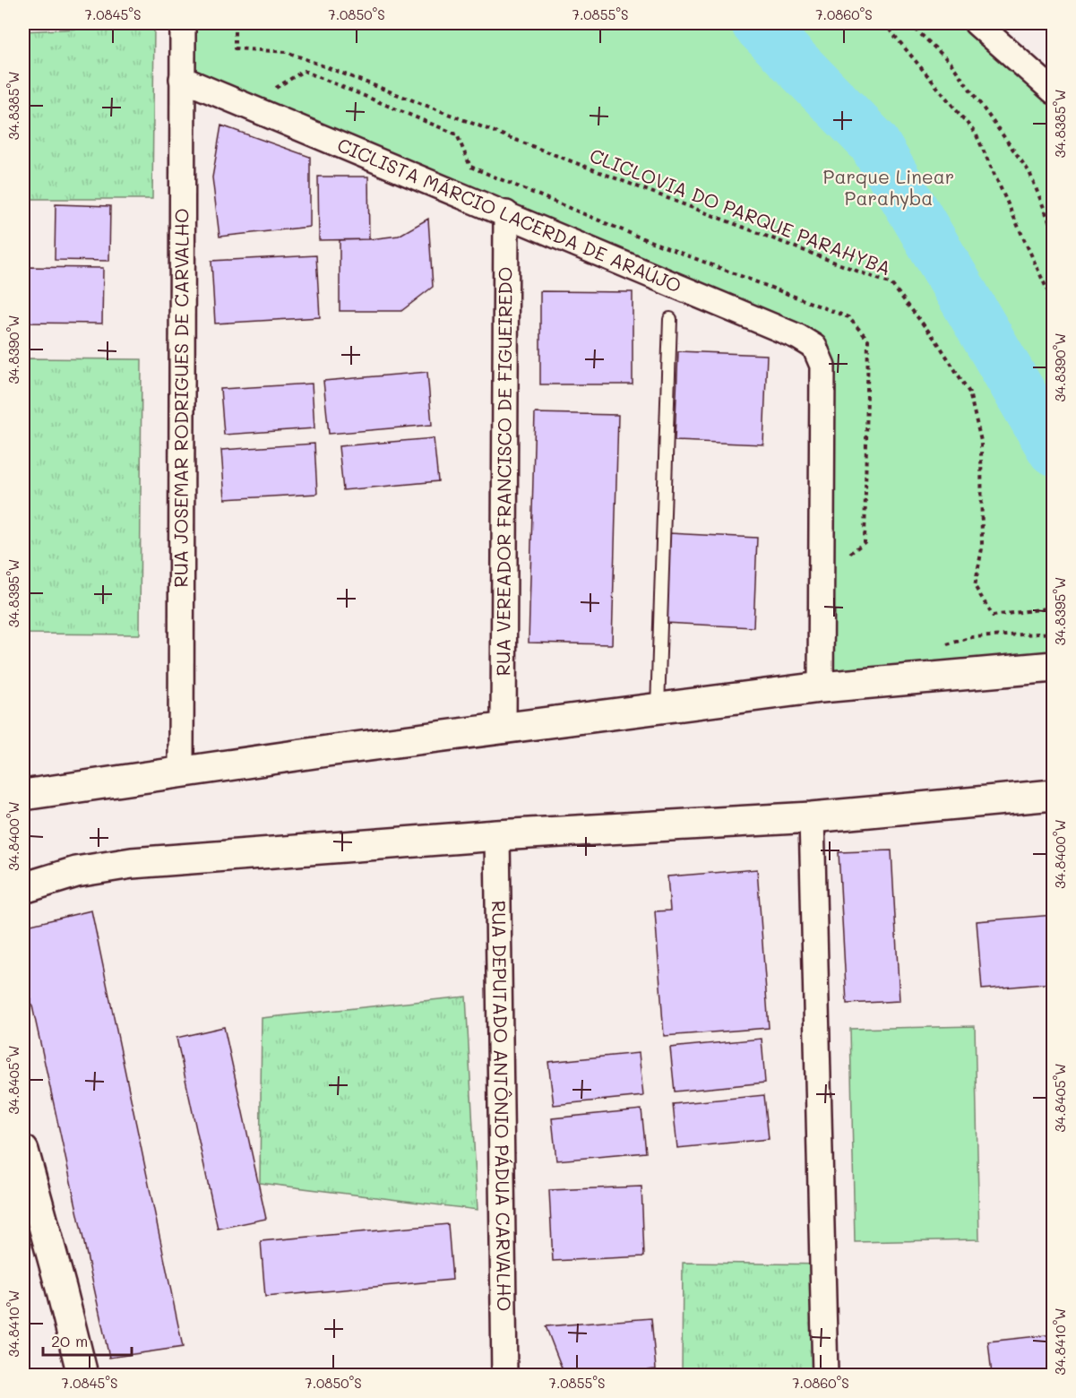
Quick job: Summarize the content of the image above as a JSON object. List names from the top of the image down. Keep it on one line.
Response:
{"streets":{"street":["CICLISTA MÁRCIO LACERDA DE ARAÚJO","RUA JOSEMAR RODRIGUES DE CARVALHO","RUA VEREADOR FRANCISCO DE FIGUEIREDO","RUA DEPUTADO ANTÔNIO PÁDUA CARVALHO"],"path":["CLICLOVIA DO PARQUE PARAHYBA"]},"crossings":[["CICLISTA MÁRCIO LACERDA DE ARAÚJO","RUA JOSEMAR RODRIGUES DE CARVALHO"],["CICLISTA MÁRCIO LACERDA DE ARAÚJO","RUA VEREADOR FRANCISCO DE FIGUEIREDO"]],"parks":["Parque Linear Parahyba"],"scale_bar":"20 m","coordinates":["7.0845°S","7.0850°S","7.0855°S","7.0860°S","34.8385°W","34.8390°W","34.8395°W","34.8400°W","34.8405°W","34.8410°W"]}
